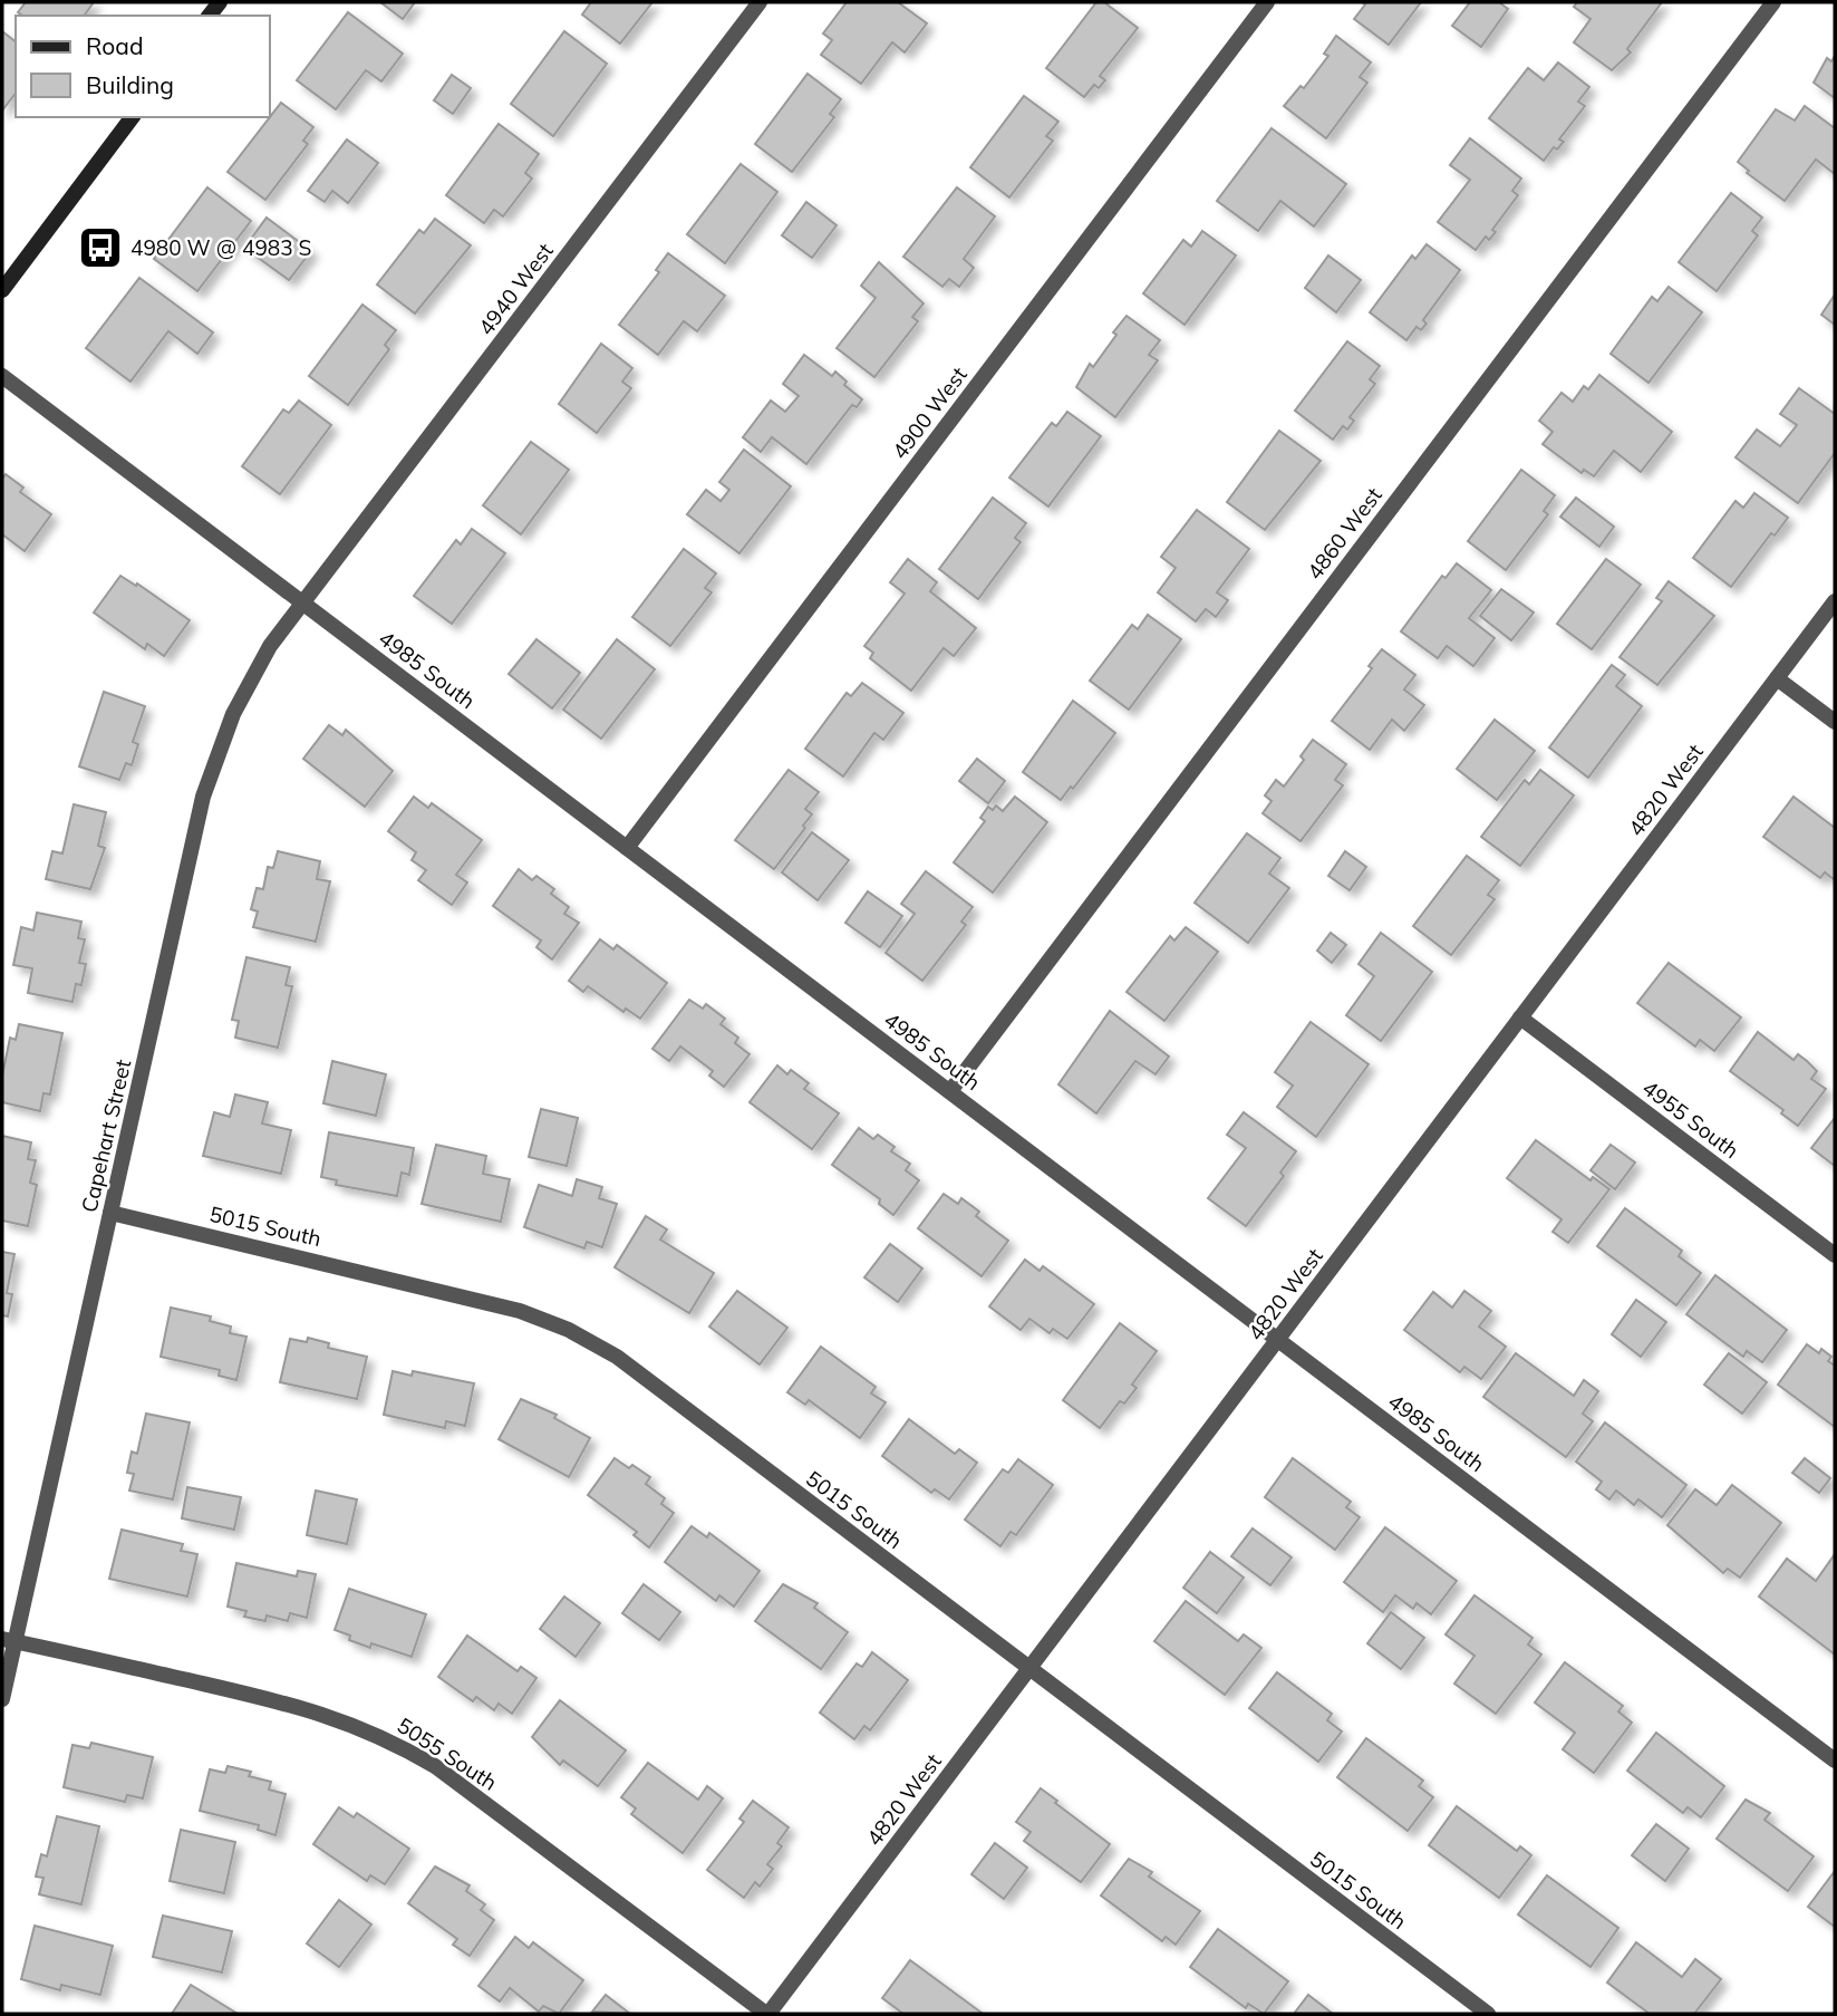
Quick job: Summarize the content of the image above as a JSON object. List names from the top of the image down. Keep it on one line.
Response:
{"streets":{"street":["4940 West","4900 West","4860 West","4985 South","4820 West","4955 South","Capehart Street","5015 South","5055 South"]},"crossings":[["4940 West","4985 South"],["4940 West","Capehart Street"],["4900 West","4985 South"],["4860 West","4985 South"],["4985 South","4820 West"],["4985 South","Capehart Street"],["4820 West","4955 South"],["4820 West","5015 South"],["4820 West","5055 South"],["Capehart Street","5015 South"],["Capehart Street","5055 South"]],"places":{"bus stop":["4980 W @ 4983 S"]},"legend":["Road","Building"]}
